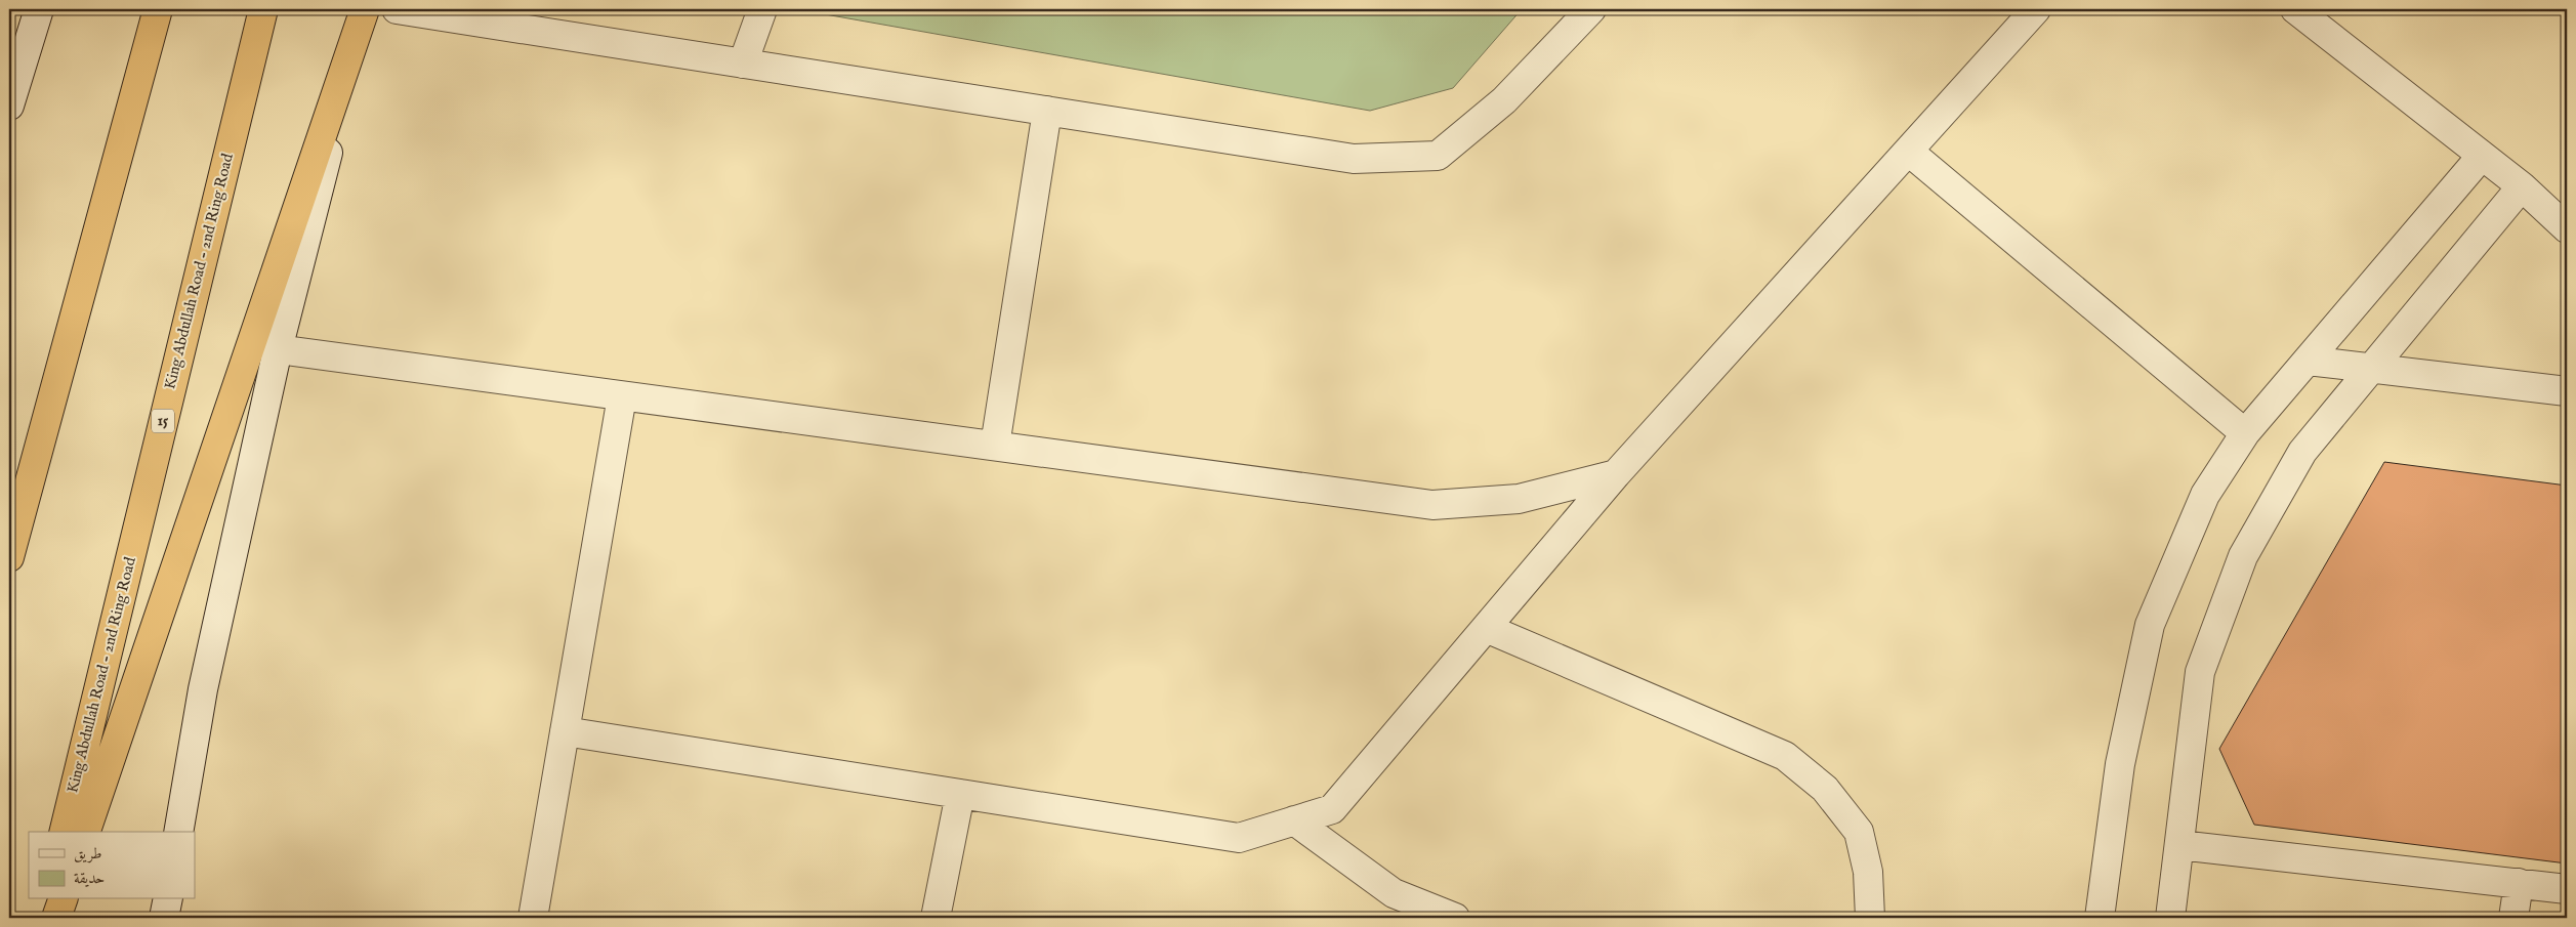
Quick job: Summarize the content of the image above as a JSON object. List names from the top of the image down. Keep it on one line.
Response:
{"streets":{"highway":["King Abdullah Road - 2nd Ring Road","15"]},"legend":["طريق","حديقة"]}
